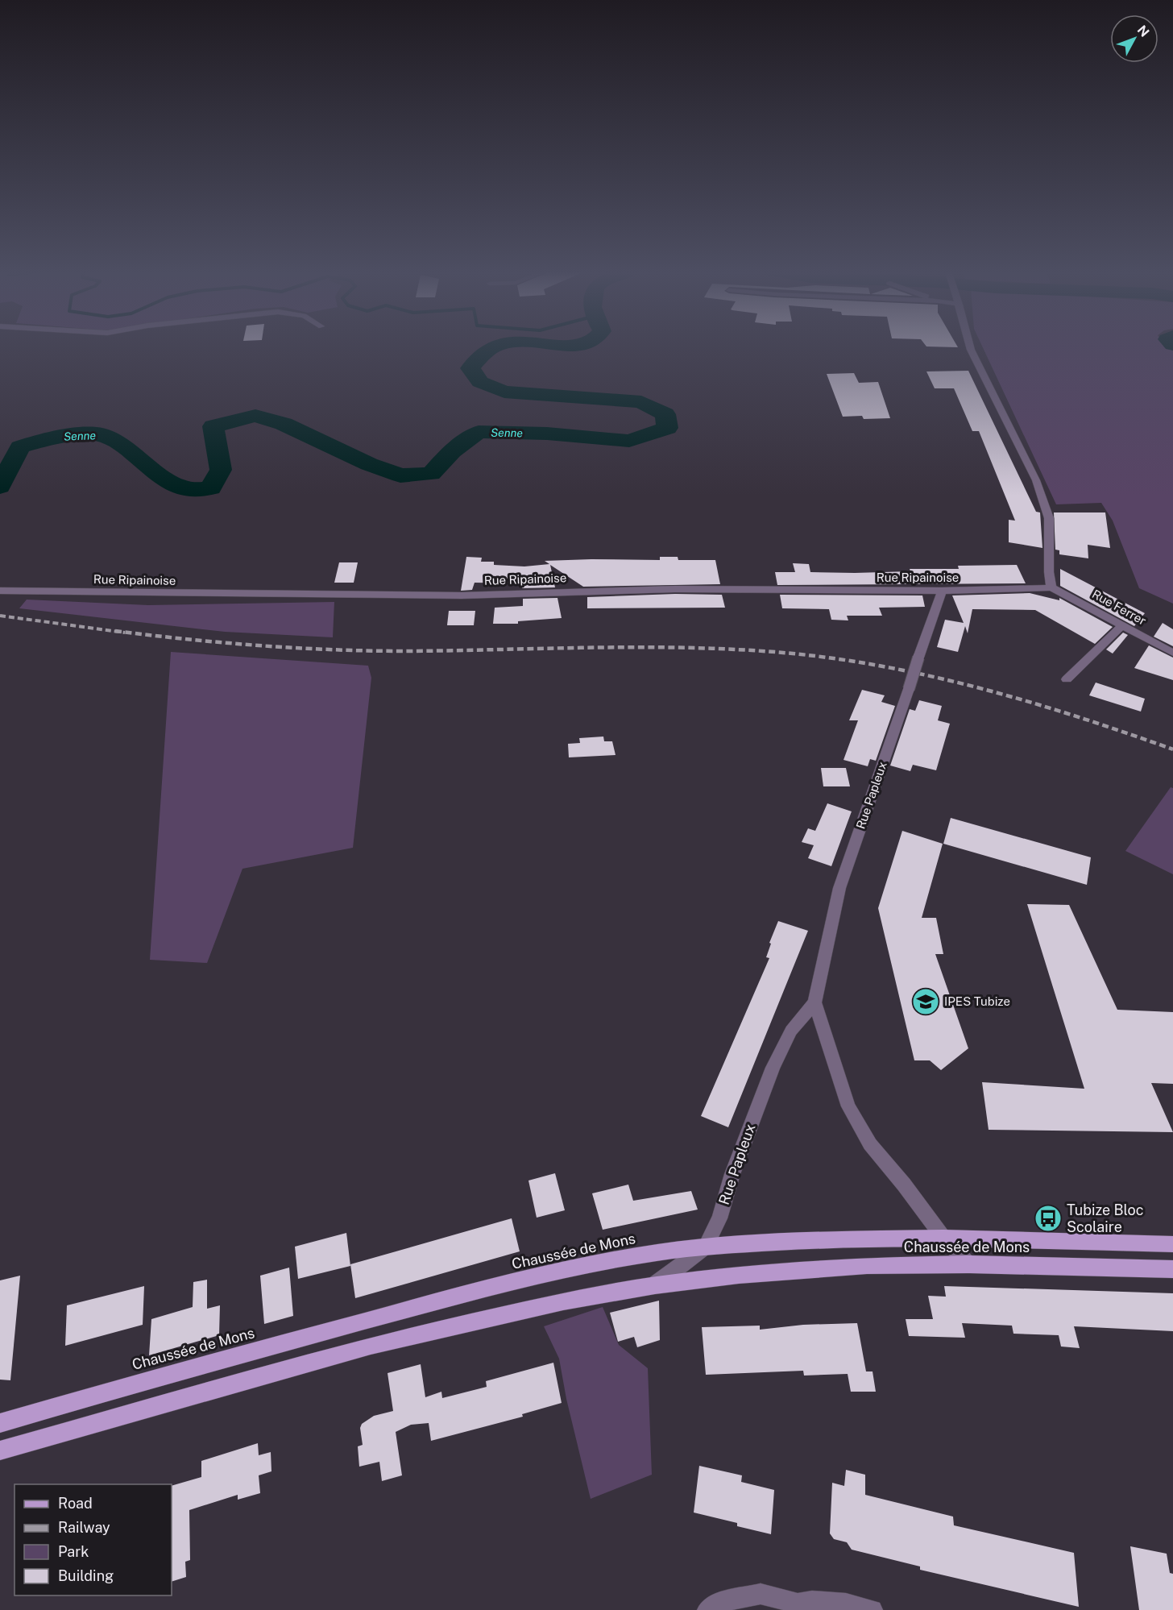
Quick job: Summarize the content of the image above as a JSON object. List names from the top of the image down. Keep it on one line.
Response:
{"streets":{"main road":["Chaussée de Mons"],"street":["Rue Ripainoise","Rue Ferrer","Rue Papleux"]},"crossings":[["Rue Ripainoise","Rue Ferrer"],["Rue Ripainoise","Rue Papleux"],["Rue Papleux","Chaussée de Mons"]],"water":["Senne"],"places":{"school or university":["IPES Tubize"],"bus stop":["Tubize Bloc Scolaire"]},"legend":["Road","Railway","Park","Building"],"north":"top right"}
